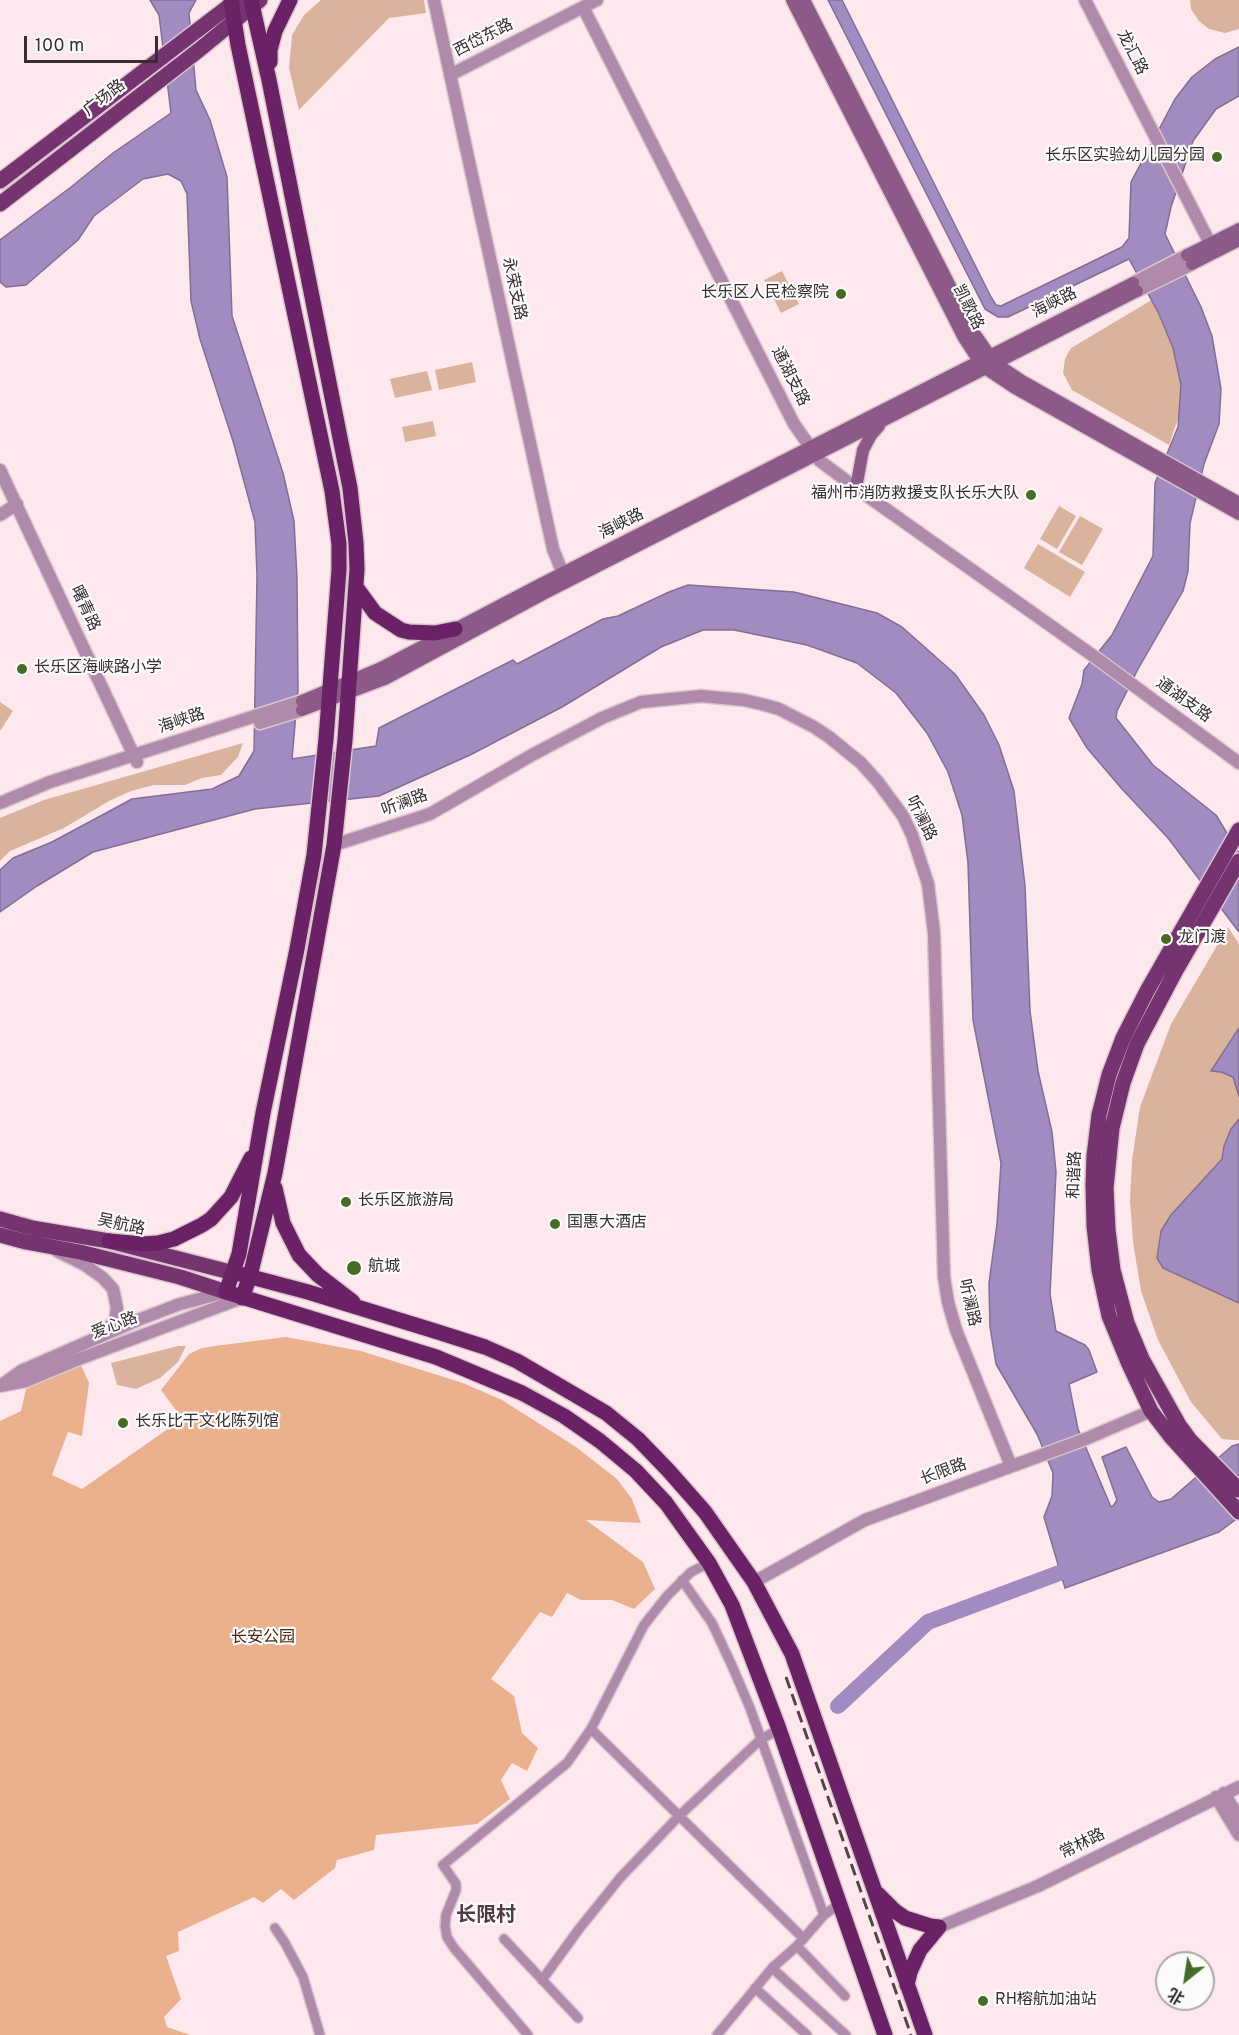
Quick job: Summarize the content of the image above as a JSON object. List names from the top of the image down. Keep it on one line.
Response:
{"streets":{"main road":["广场路","海峡路","凯歌路","和谐路","吴航路"],"street":["西岱东路","龙汇路","永荣支路","通湖支路","曙青路","听澜路","爱心路","长限路","常林路"]},"crossings":[["西岱东路","永荣支路"],["西岱东路","通湖支路"],["龙汇路","海峡路"],["永荣支路","海峡路"],["海峡路","凯歌路"],["海峡路","通湖支路"],["海峡路","曙青路"],["听澜路","长限路"],["和谐路","长限路"]],"districts":["长限村"],"parks":["长安公园"],"places":["长乐区实验幼儿园分园","长乐区人民检察院","福州市消防救援支队长乐大队","长乐区海峡路小学","龙门渡","长乐区旅游局","国惠大酒店","航城","长乐比干文化陈列馆","RH榕航加油站"],"scale_bar":"100 m","north":"bottom left"}
